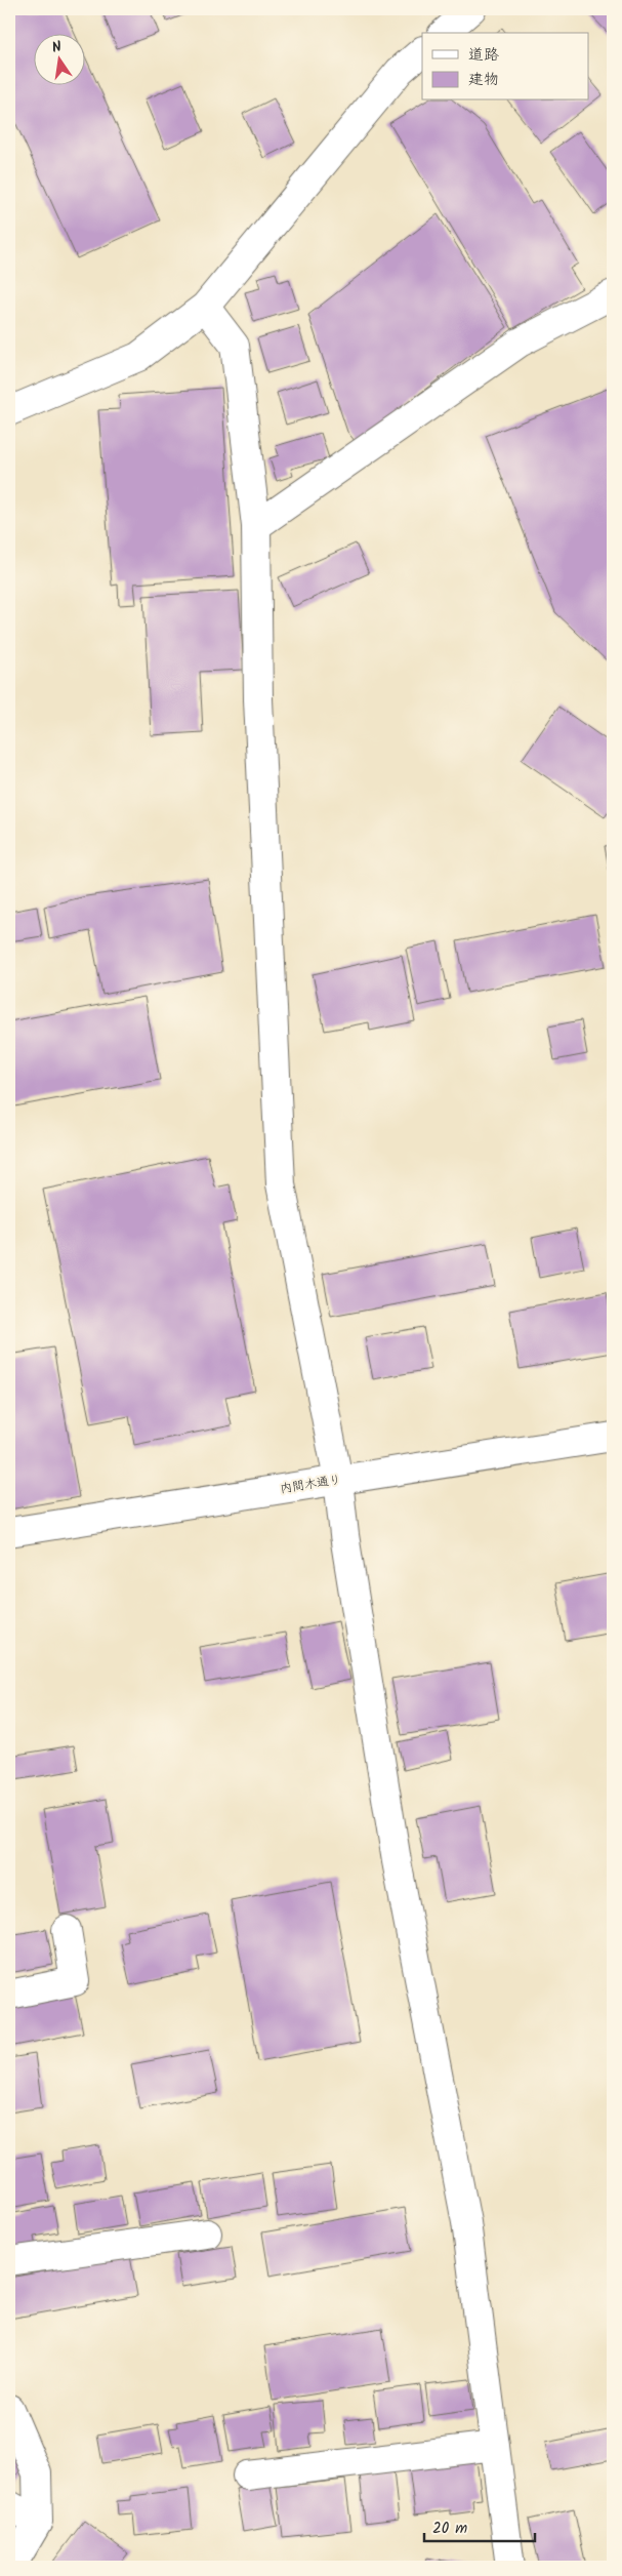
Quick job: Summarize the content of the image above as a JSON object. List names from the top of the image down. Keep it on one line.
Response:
{"streets":{"street":["内間木通り"]},"legend":["道路","建物"],"scale_bar":"20 m","north":"top"}
